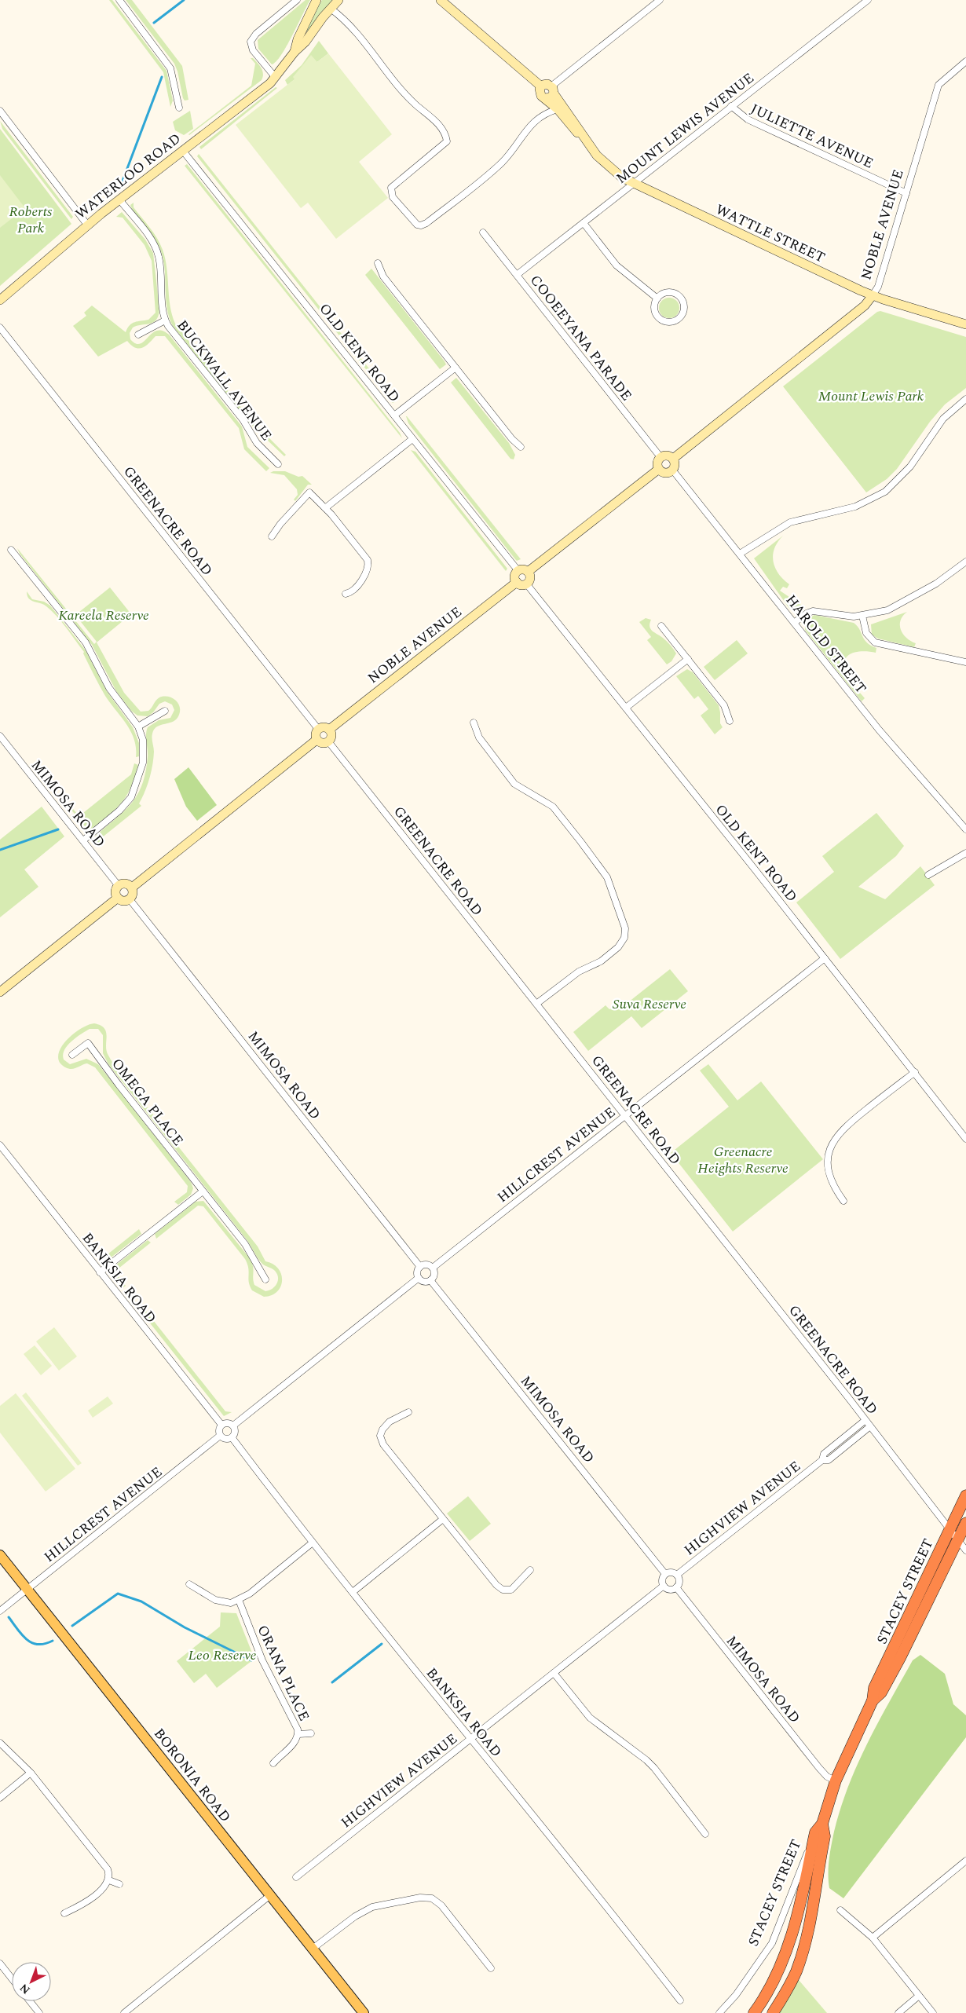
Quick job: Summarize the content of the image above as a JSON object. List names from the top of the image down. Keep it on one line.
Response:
{"streets":{"highway":["STACEY STREET"],"main road":["BORONIA ROAD"],"street":["MOUNT LEWIS AVENUE","JULIETTE AVENUE","WATERLOO ROAD","NOBLE AVENUE","WATTLE STREET","COOEEYANA PARADE","OLD KENT ROAD","BUCKWALL AVENUE","GREENACRE ROAD","HAROLD STREET","MIMOSA ROAD","OMEGA PLACE","HILLCREST AVENUE","BANKSIA ROAD","HIGHVIEW AVENUE","ORANA PLACE"]},"crossings":[["MOUNT LEWIS AVENUE","JULIETTE AVENUE"],["MOUNT LEWIS AVENUE","WATTLE STREET"],["MOUNT LEWIS AVENUE","COOEEYANA PARADE"],["JULIETTE AVENUE","NOBLE AVENUE"],["WATERLOO ROAD","OLD KENT ROAD"],["WATERLOO ROAD","BUCKWALL AVENUE"],["NOBLE AVENUE","WATTLE STREET"],["NOBLE AVENUE","COOEEYANA PARADE"],["NOBLE AVENUE","OLD KENT ROAD"],["NOBLE AVENUE","GREENACRE ROAD"],["NOBLE AVENUE","HAROLD STREET"],["COOEEYANA PARADE","HAROLD STREET"],["OLD KENT ROAD","HILLCREST AVENUE"],["GREENACRE ROAD","HILLCREST AVENUE"],["GREENACRE ROAD","HIGHVIEW AVENUE"],["GREENACRE ROAD","STACEY STREET"],["MIMOSA ROAD","HILLCREST AVENUE"],["MIMOSA ROAD","HIGHVIEW AVENUE"],["MIMOSA ROAD","STACEY STREET"],["HILLCREST AVENUE","BANKSIA ROAD"],["HILLCREST AVENUE","BORONIA ROAD"],["BANKSIA ROAD","HIGHVIEW AVENUE"]],"parks":["Roberts Park","Mount Lewis Park","Kareela Reserve","Suva Reserve","Greenacre Heights Reserve","Leo Reserve"],"north":"bottom left"}
